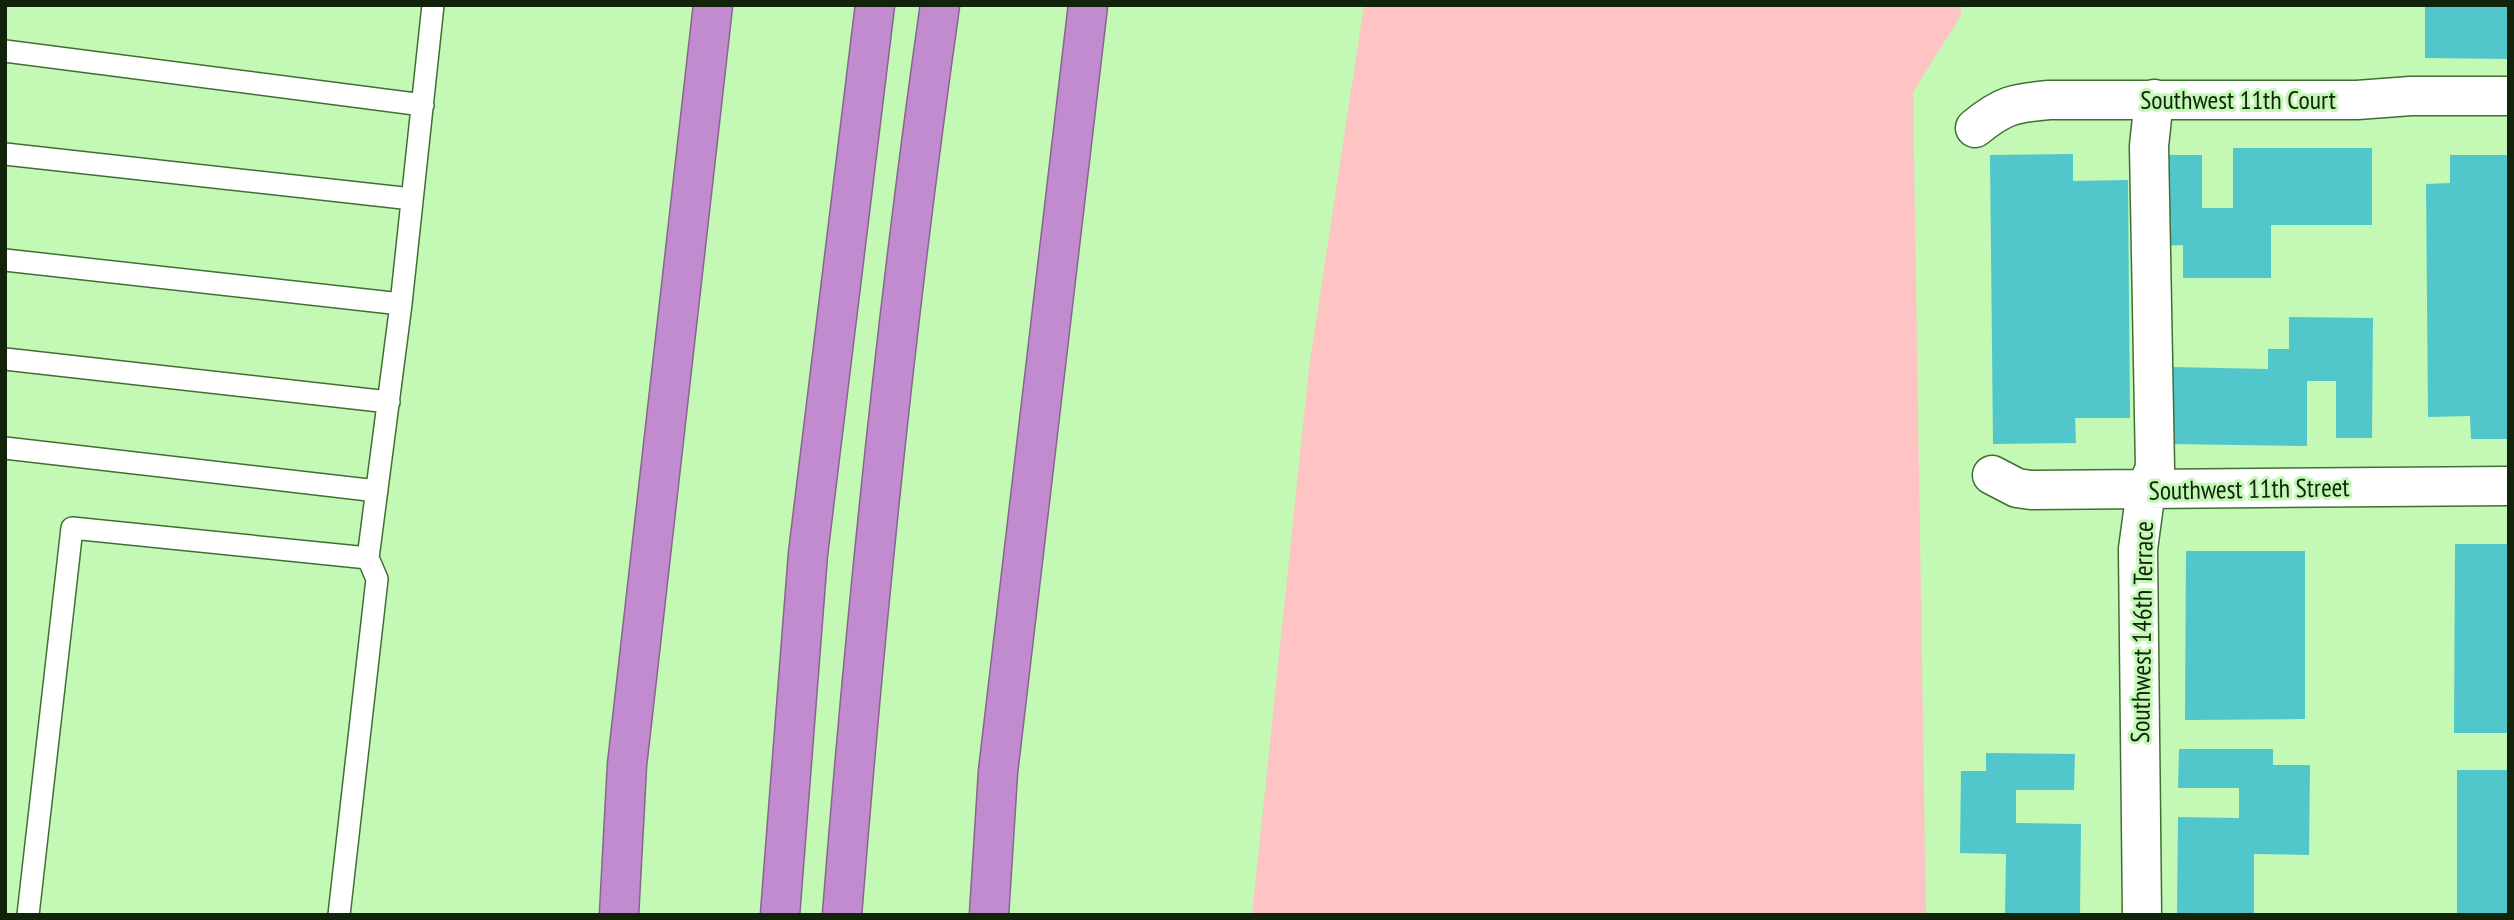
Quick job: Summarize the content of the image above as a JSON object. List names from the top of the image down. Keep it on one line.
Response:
{"streets":{"street":["Southwest 11th Court","Southwest 11th Street","Southwest 146th Terrace"]},"crossings":[["Southwest 11th Court","Southwest 146th Terrace"],["Southwest 11th Street","Southwest 146th Terrace"]]}
